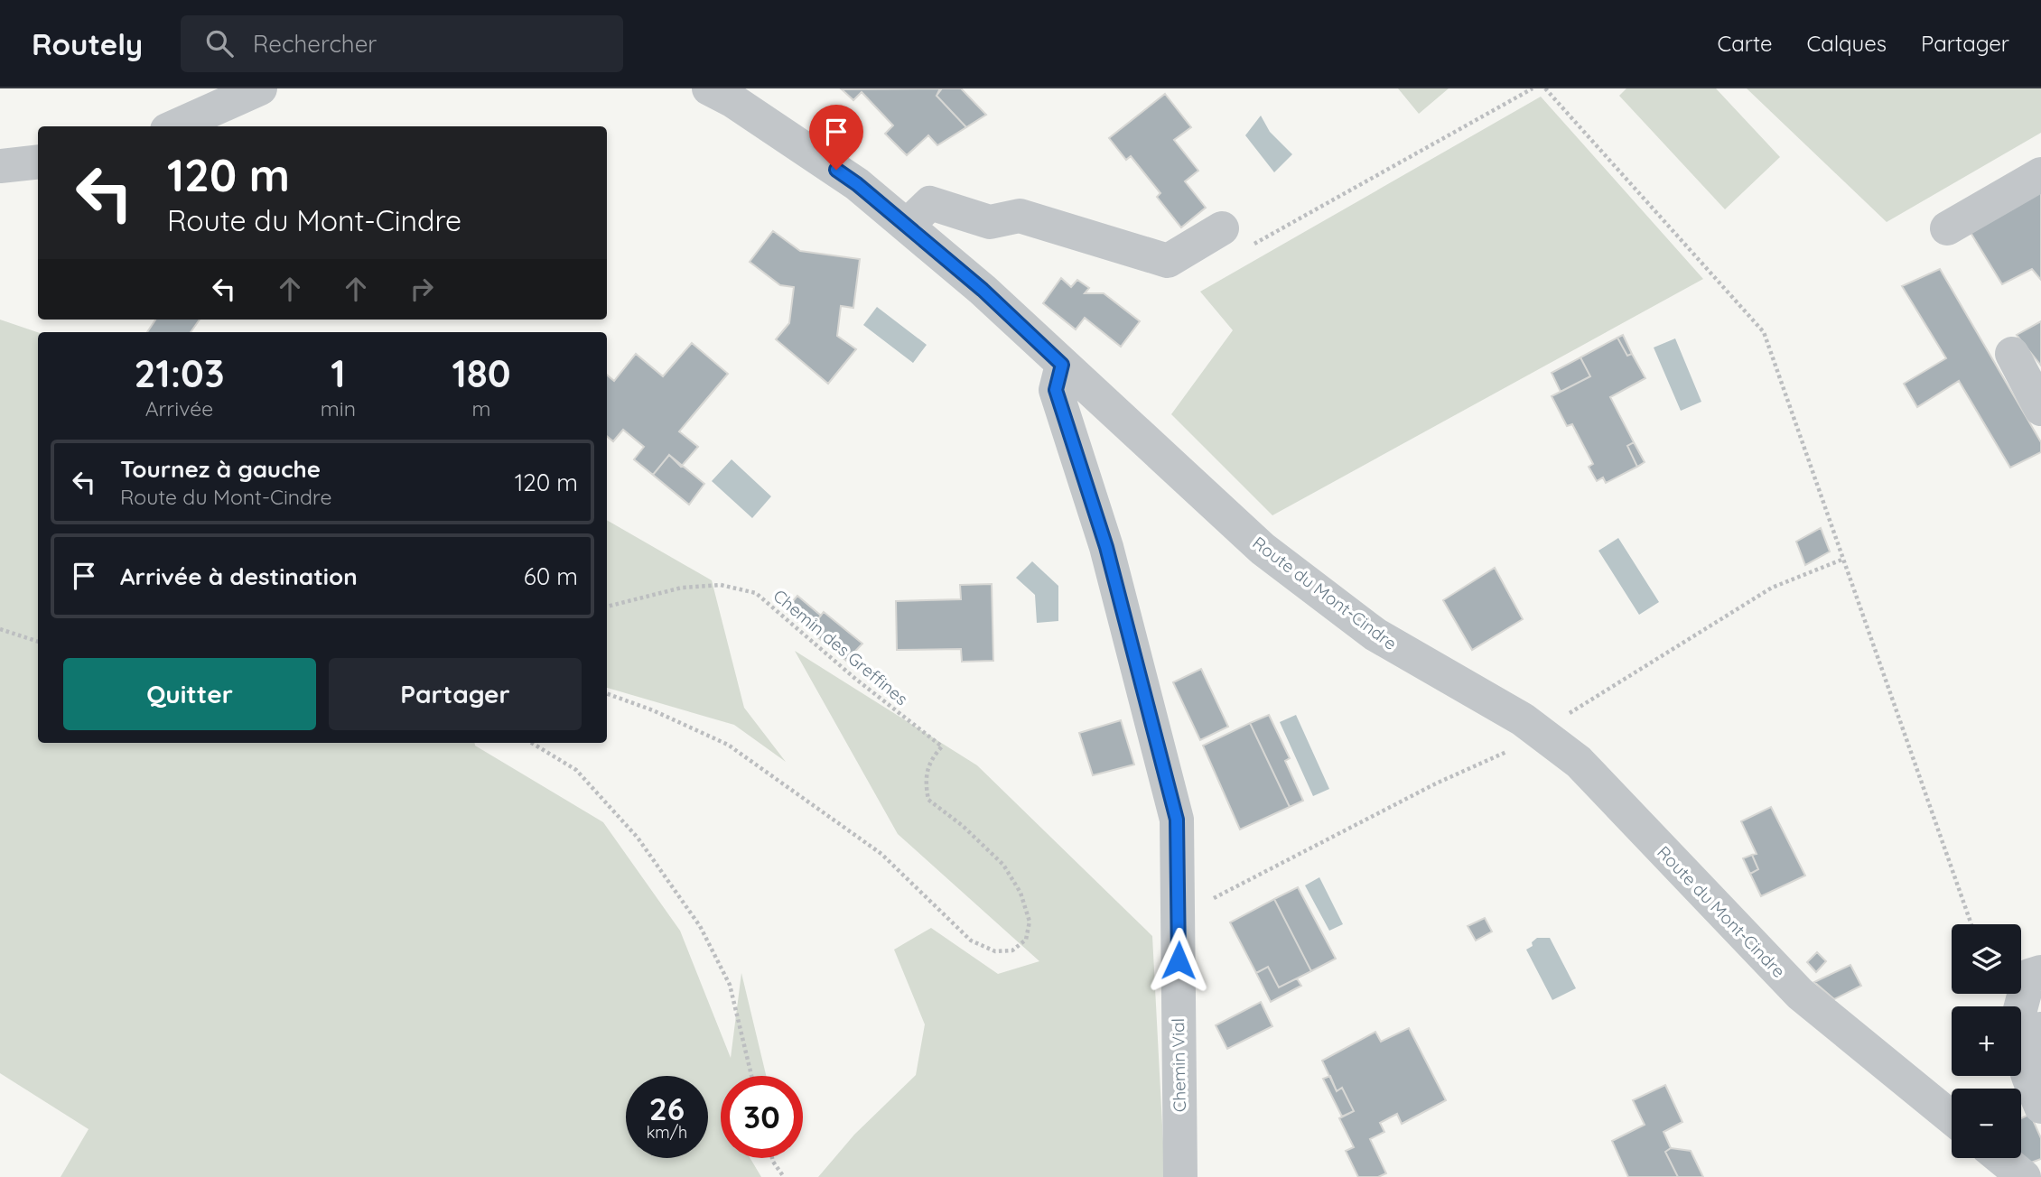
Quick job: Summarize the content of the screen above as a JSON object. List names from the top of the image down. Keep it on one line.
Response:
{"streets":{"street":["Route du Mont-Cindre","Chemin Vial"],"path":["Chemin des Greffines"]},"crossings":[["Route du Mont-Cindre","Chemin Vial"]],"page":{"header":"Routely","search":"Rechercher","nav":["Carte","Calques","Partager"],"turn":["120 m","Route du Mont-Cindre"],"eta":["21:03","Arrivée","1","min","180","m"],"list":[{"name":"Tournez à gauche","note":"Route du Mont-Cindre","value":"120 m"},{"name":"Arrivée à destination","value":"60 m"}],"buttons":["Quitter","Partager"],"map_buttons":["+","−"],"speed":"26 km/h","limit":"30"}}
